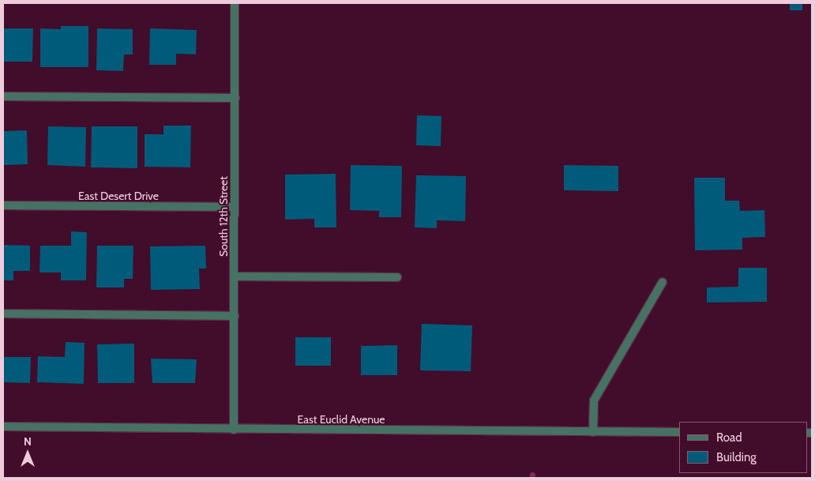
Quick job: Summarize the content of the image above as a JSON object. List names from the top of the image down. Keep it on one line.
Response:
{"streets":{"street":["East Desert Drive","South 12th Street","East Euclid Avenue"]},"crossings":[["East Desert Drive","South 12th Street"],["South 12th Street","East Euclid Avenue"]],"legend":["Road","Building"],"north":"top"}
